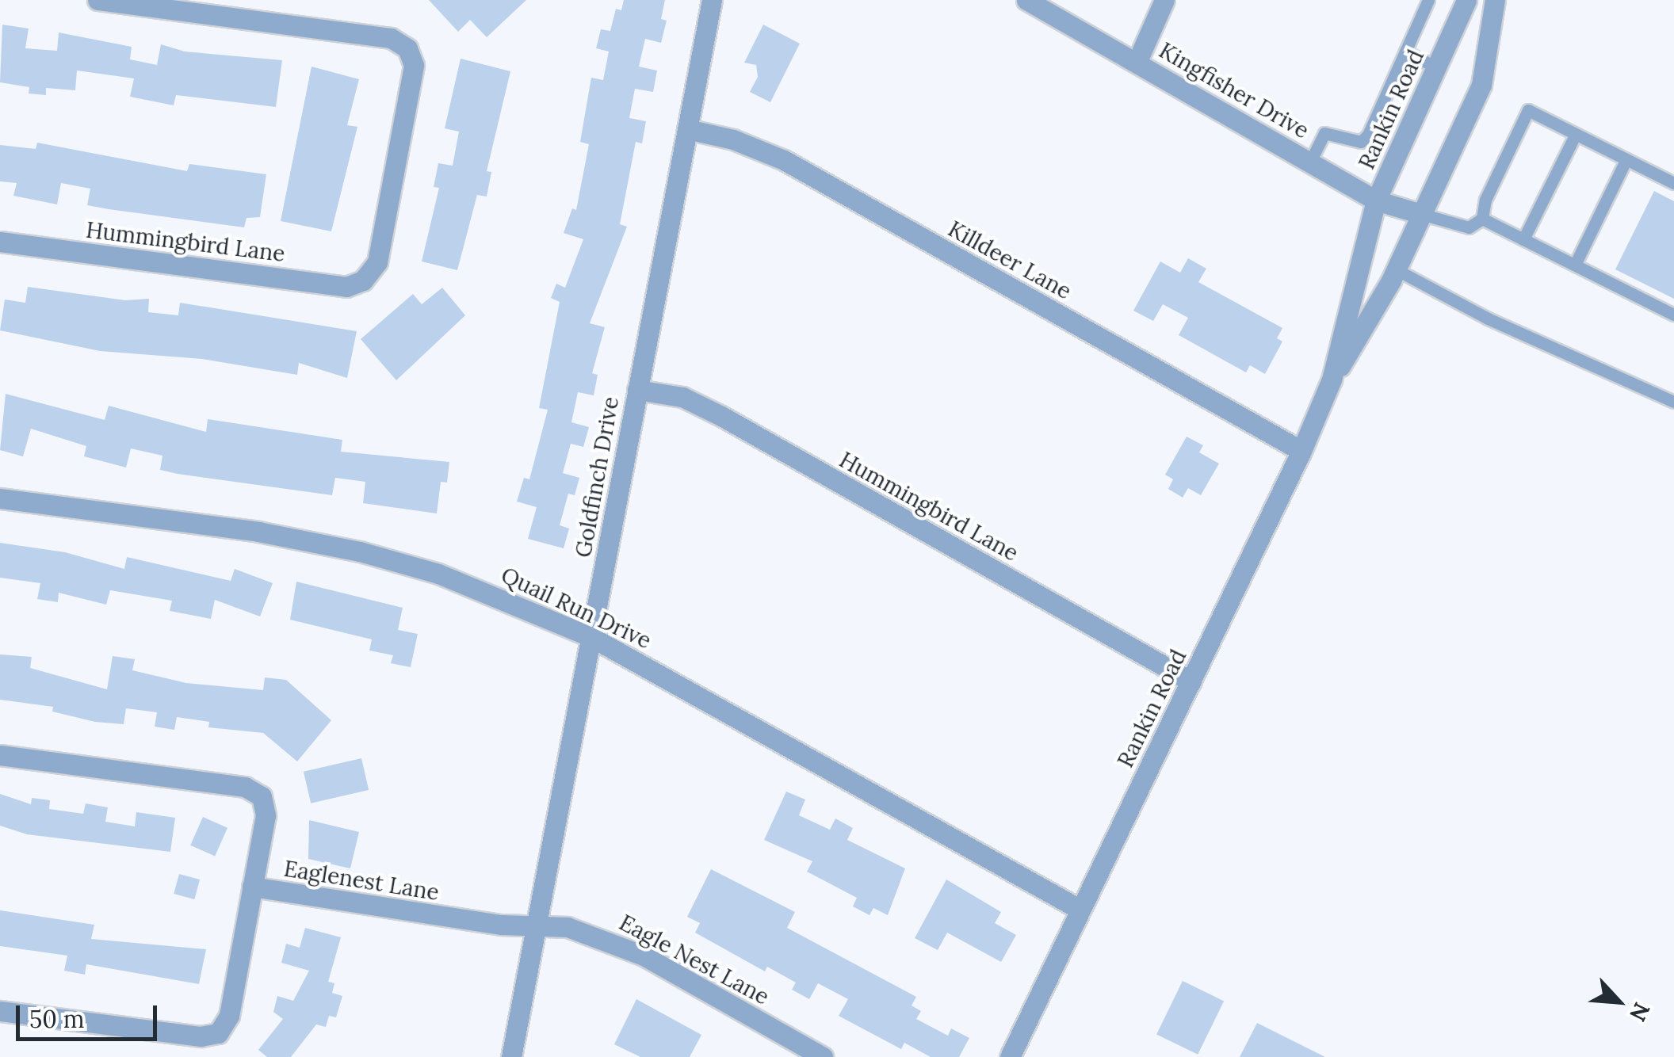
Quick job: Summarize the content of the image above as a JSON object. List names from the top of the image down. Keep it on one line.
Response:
{"streets":{"street":["Kingfisher Drive","Rankin Road","Hummingbird Lane","Killdeer Lane","Goldfinch Drive","Quail Run Drive","Eaglenest Lane","Eagle Nest Lane"]},"crossings":[["Kingfisher Drive","Rankin Road"],["Rankin Road","Hummingbird Lane"],["Rankin Road","Killdeer Lane"],["Rankin Road","Quail Run Drive"],["Hummingbird Lane","Goldfinch Drive"],["Killdeer Lane","Goldfinch Drive"],["Goldfinch Drive","Quail Run Drive"],["Goldfinch Drive","Eaglenest Lane"],["Goldfinch Drive","Eagle Nest Lane"],["Eaglenest Lane","Eagle Nest Lane"]],"scale_bar":"50 m","north":"bottom right"}
